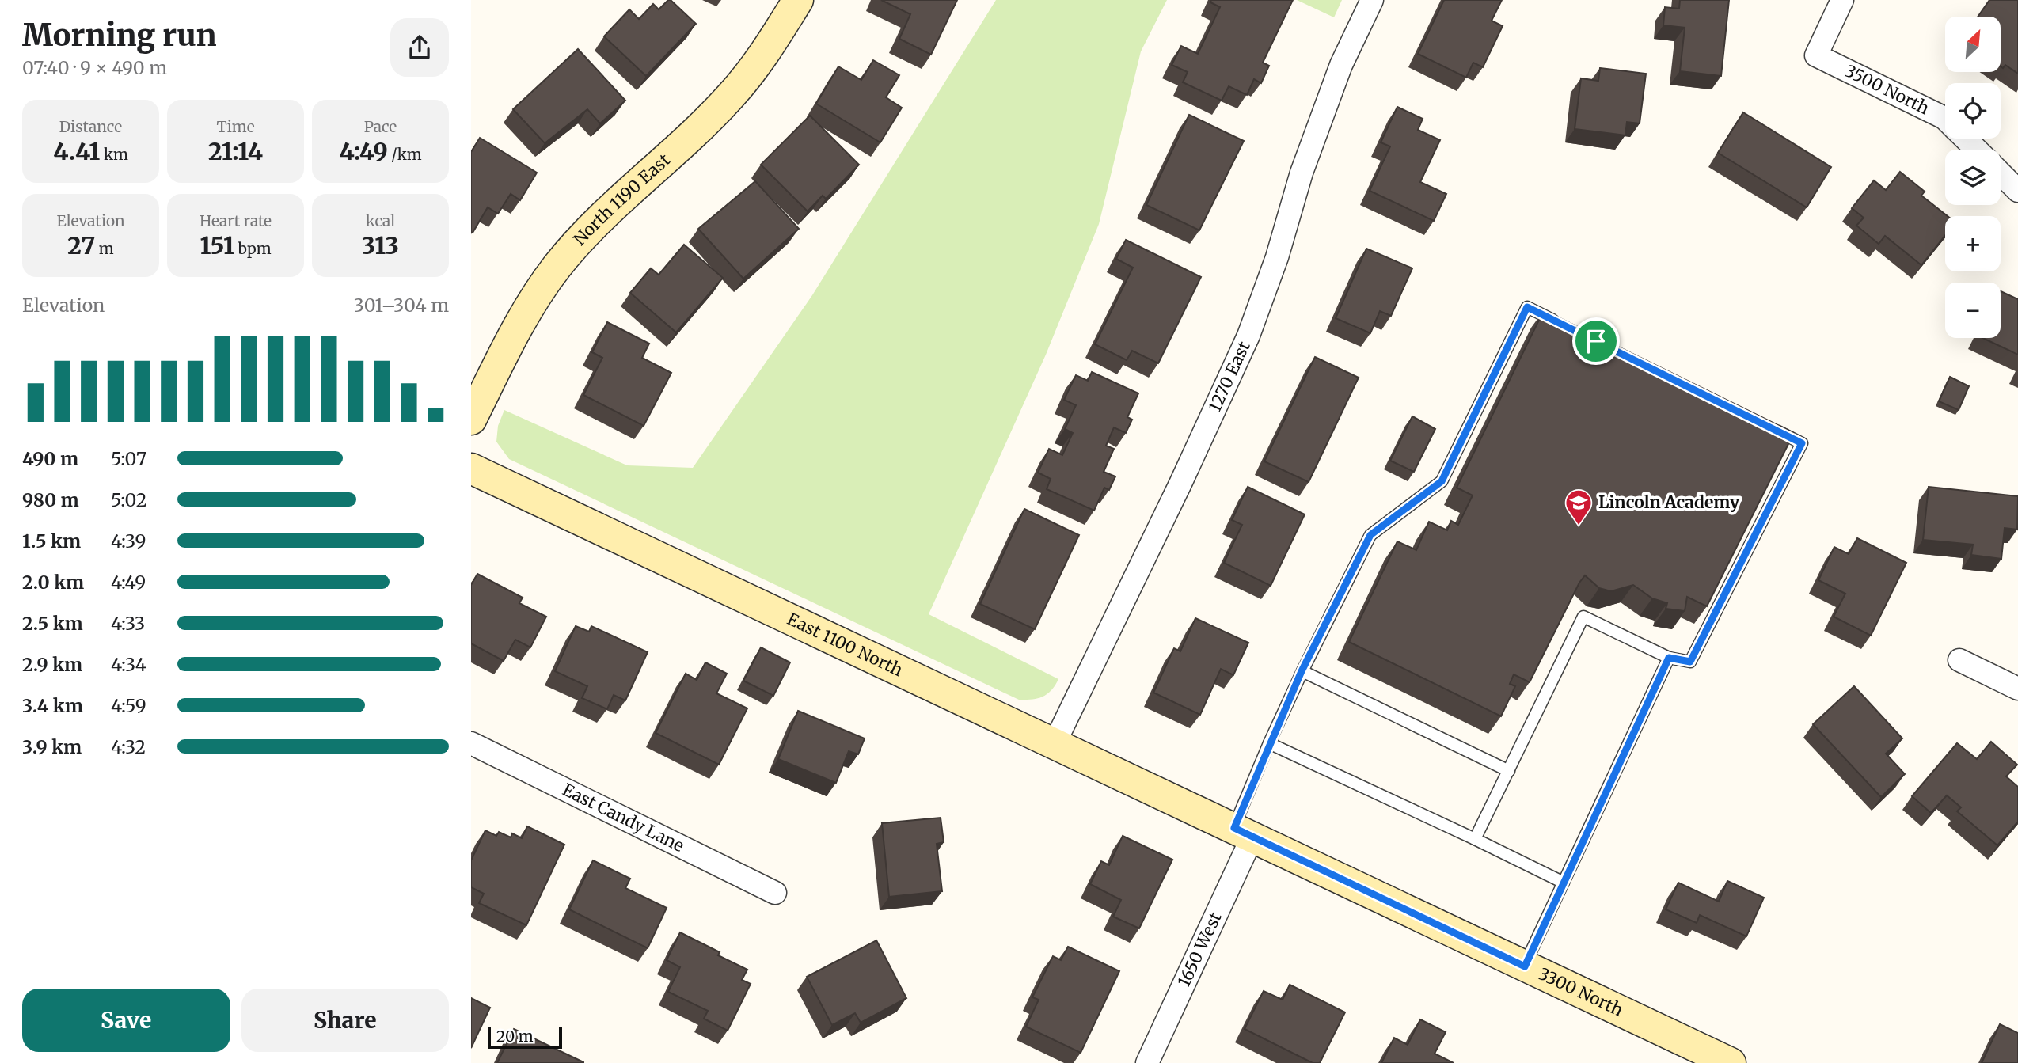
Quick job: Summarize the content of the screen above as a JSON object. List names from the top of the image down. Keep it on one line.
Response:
{"streets":{"street":["3500 North","North 1190 East","1270 East","East 1100 North","East Candy Lane","1650 West","3300 North"]},"crossings":[["1270 East","East 1100 North"],["East 1100 North","1650 West"],["East 1100 North","3300 North"],["1650 West","3300 North"]],"places":{"school or university":["Lincoln Academy"]},"scale_bar":"20 m","north":"top right","page":{"heading":["Morning run","07:40 · 9 × 490 m"],"map_buttons":["+","−"],"stats":[["Distance","4.41 km"],["Time","21:14"],["Pace","4:49 /km"],["Elevation","27 m"],["Heart rate","151 bpm"],["kcal","313"]],"chart":["Elevation","301–304 m"],"list":[{"name":"490 m","note":"5:07"},{"name":"980 m","note":"5:02"},{"name":"1.5 km","note":"4:39"},{"name":"2.0 km","note":"4:49"},{"name":"2.5 km","note":"4:33"},{"name":"2.9 km","note":"4:34"},{"name":"3.4 km","note":"4:59"},{"name":"3.9 km","note":"4:32"}],"buttons":["Save","Share"],"scale":"20 m"}}
